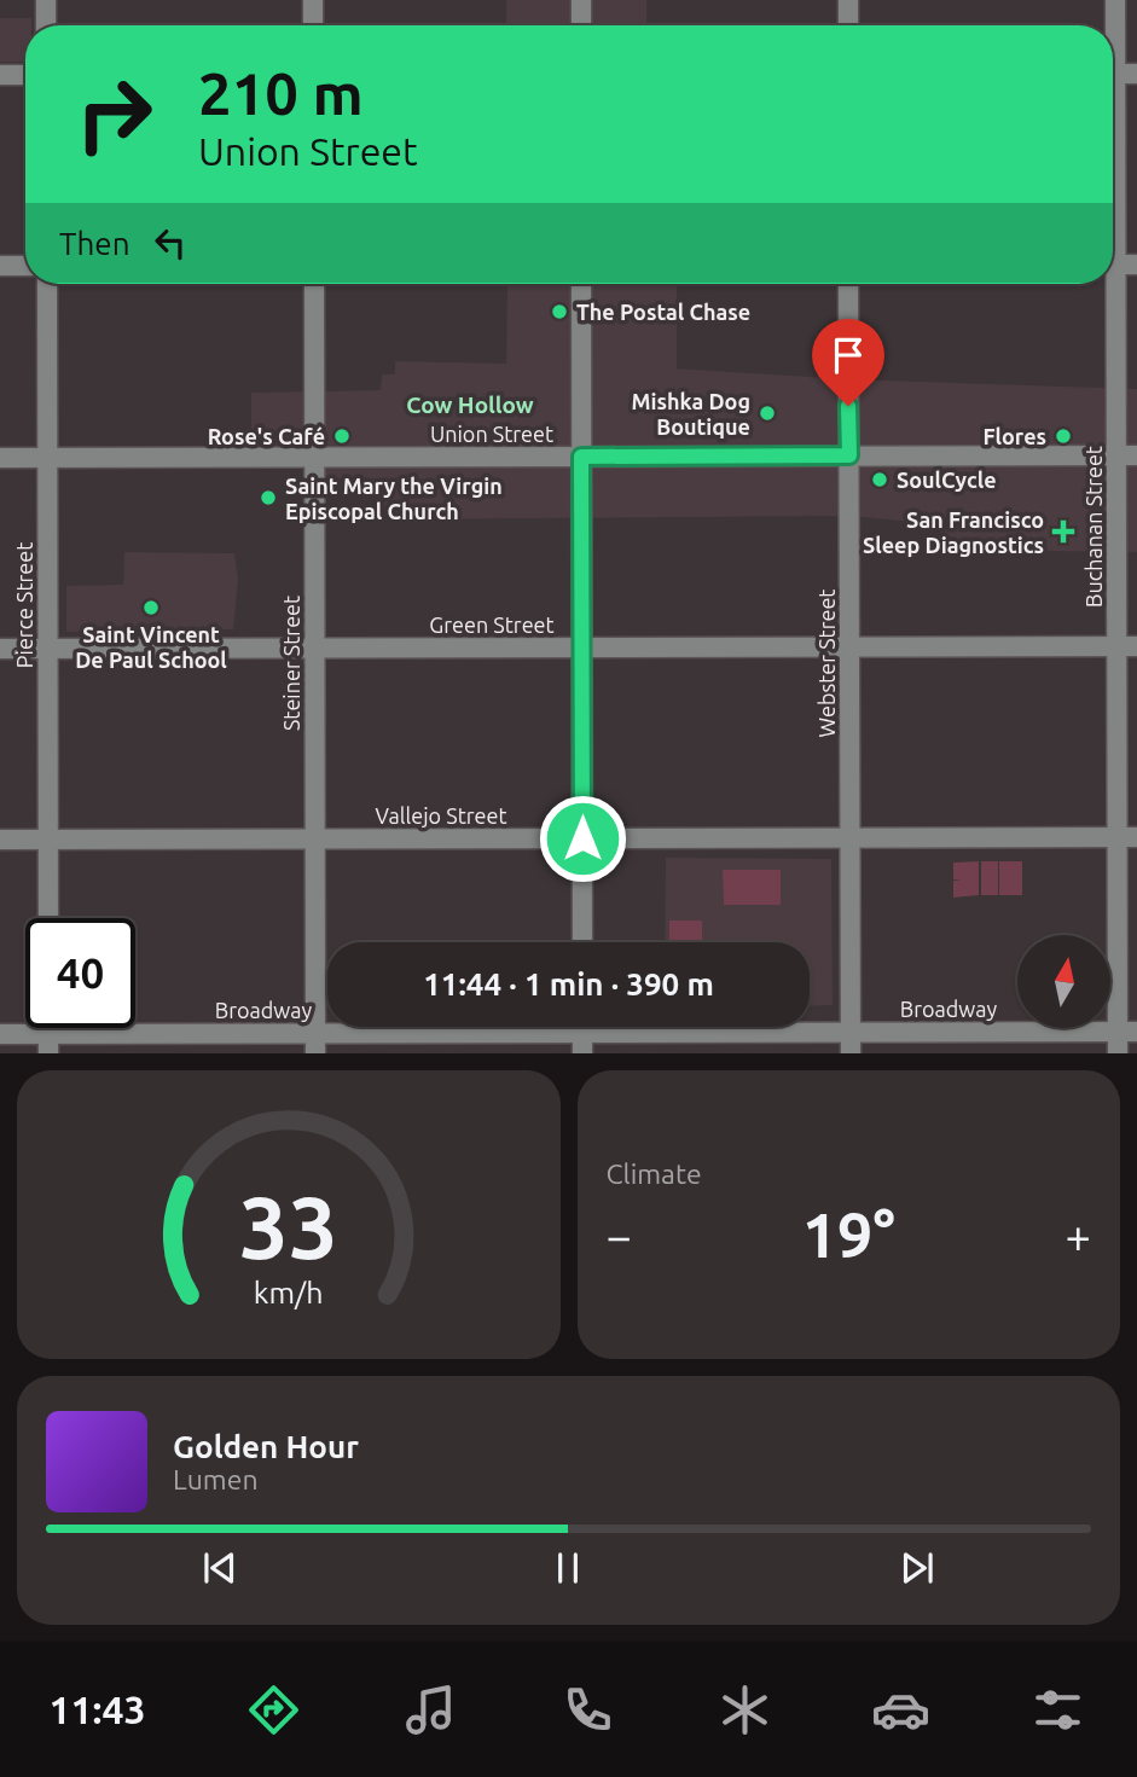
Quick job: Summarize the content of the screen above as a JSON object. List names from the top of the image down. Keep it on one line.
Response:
{"streets":{"street":["Union Street","Buchanan Street","Pierce Street","Green Street","Steiner Street","Webster Street","Vallejo Street","Broadway"]},"crossings":[["Union Street","Buchanan Street"],["Union Street","Pierce Street"],["Union Street","Steiner Street"],["Union Street","Webster Street"],["Buchanan Street","Green Street"],["Buchanan Street","Vallejo Street"],["Buchanan Street","Broadway"],["Pierce Street","Green Street"],["Pierce Street","Vallejo Street"],["Green Street","Steiner Street"],["Green Street","Webster Street"],["Steiner Street","Vallejo Street"],["Steiner Street","Broadway"],["Webster Street","Vallejo Street"],["Webster Street","Broadway"]],"districts":["Cow Hollow"],"places":{"other":["The Postal Chase","Mishka Dog Boutique","Rose's Café","Flores","SoulCycle","Saint Mary the Virgin Episcopal Church","Saint Vincent De Paul School"],"health":["San Francisco Sleep Diagnostics"]},"north":"top","page":{"turn":["210 m","Union Street"],"then":"Then","limit":"40","trip":"11:44 · 1 min · 390 m","tile":"Climate","heat":["−","19°","+"],"song":["Golden Hour","Lumen"],"tabs":"11:43","gauge":["33","km/h"]}}
